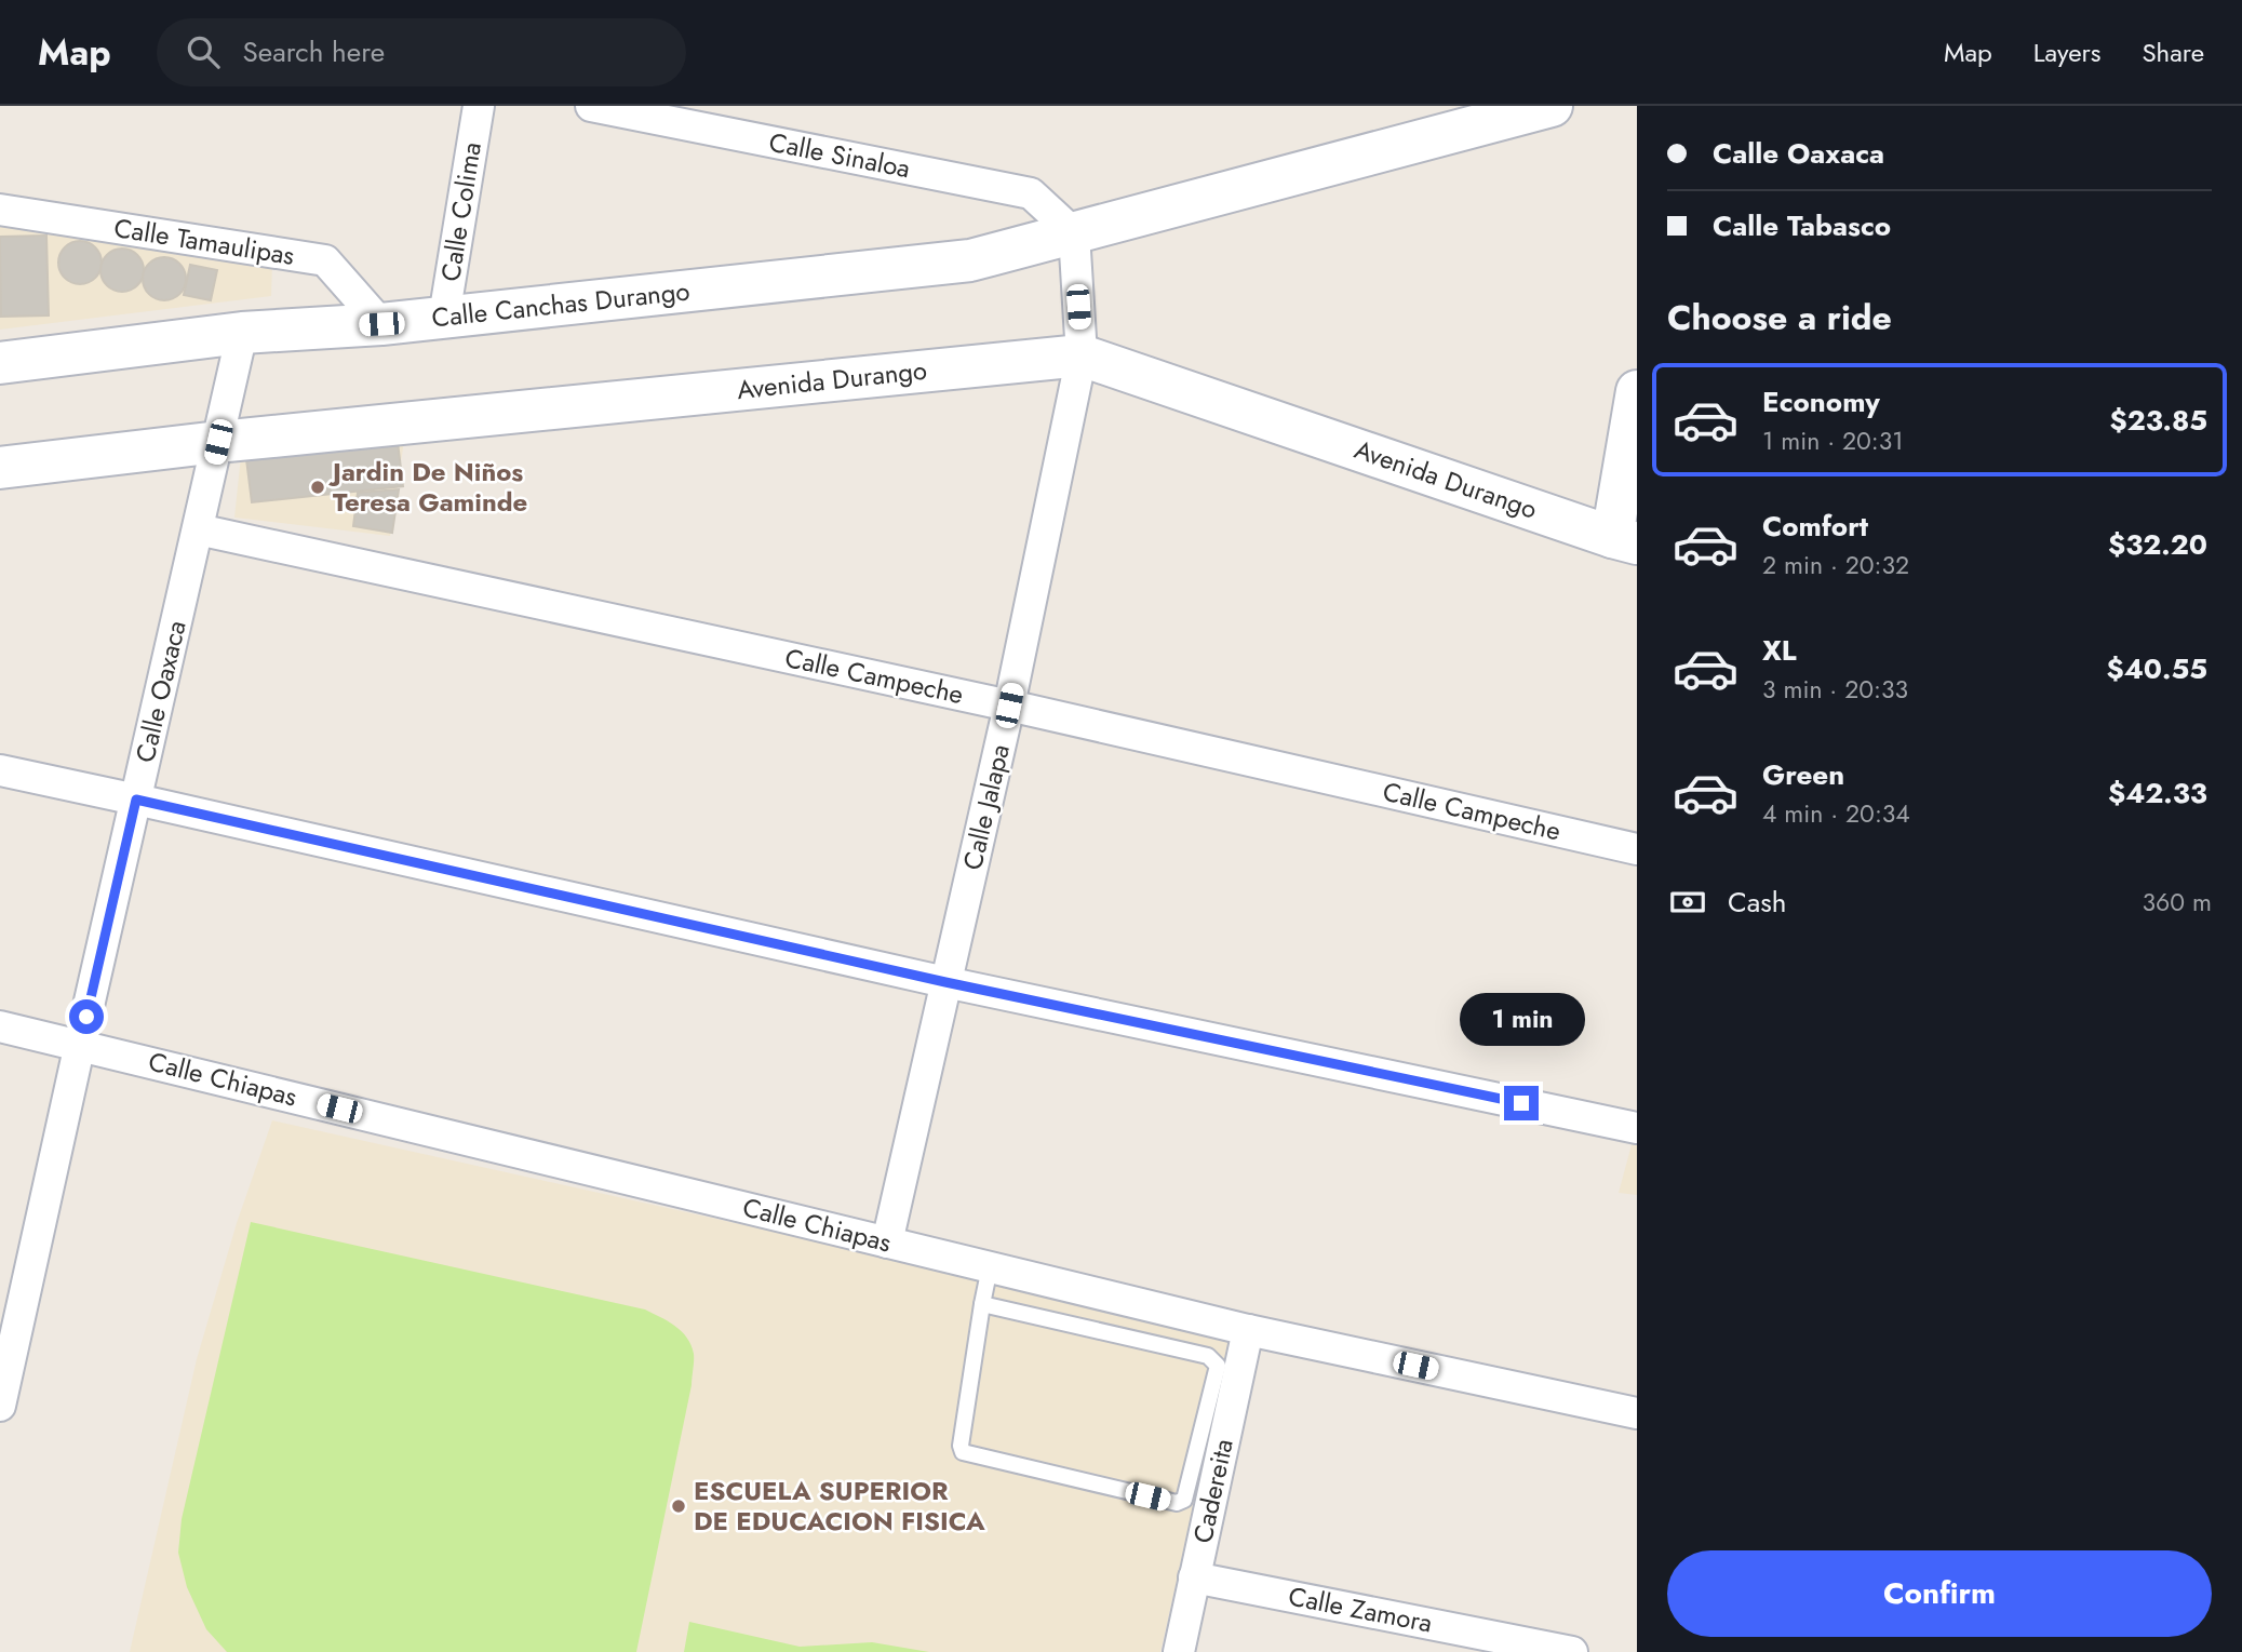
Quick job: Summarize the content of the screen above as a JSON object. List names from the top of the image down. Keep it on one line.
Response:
{"streets":{"main road":["Calle Canchas Durango","Avenida Durango"],"street":["Calle Sinaloa","Calle Colima","Calle Tamaulipas","Calle Campeche","Calle Oaxaca","Calle Jalapa","Calle Chiapas","Cadereita","Calle Zamora"]},"crossings":[["Calle Sinaloa","Calle Canchas Durango"],["Calle Sinaloa","Calle Jalapa"],["Calle Colima","Calle Canchas Durango"],["Calle Tamaulipas","Calle Canchas Durango"],["Calle Canchas Durango","Calle Oaxaca"],["Calle Canchas Durango","Calle Jalapa"],["Avenida Durango","Calle Oaxaca"],["Avenida Durango","Calle Jalapa"],["Calle Campeche","Calle Oaxaca"],["Calle Campeche","Calle Jalapa"],["Calle Oaxaca","Calle Chiapas"],["Calle Jalapa","Calle Chiapas"],["Calle Chiapas","Cadereita"],["Cadereita","Calle Zamora"]],"places":["Jardin De Niños Teresa Gaminde","ESCUELA SUPERIOR DE EDUCACION FISICA"],"page":{"header":"Map","search":"Search here","nav":["Map","Layers","Share"],"banner":["Calle Oaxaca","Calle Tabasco"],"heading":"Choose a ride","list":[{"name":"Economy","note":"1 min · 20:31","value":"$23.85"},{"name":"Comfort","note":"2 min · 20:32","value":"$32.20"},{"name":"XL","note":"3 min · 20:33","value":"$40.55"},{"name":"Green","note":"4 min · 20:34","value":"$42.33"}],"pay":["Cash","360 m"],"bubble":"1 min","buttons":"Confirm"}}
